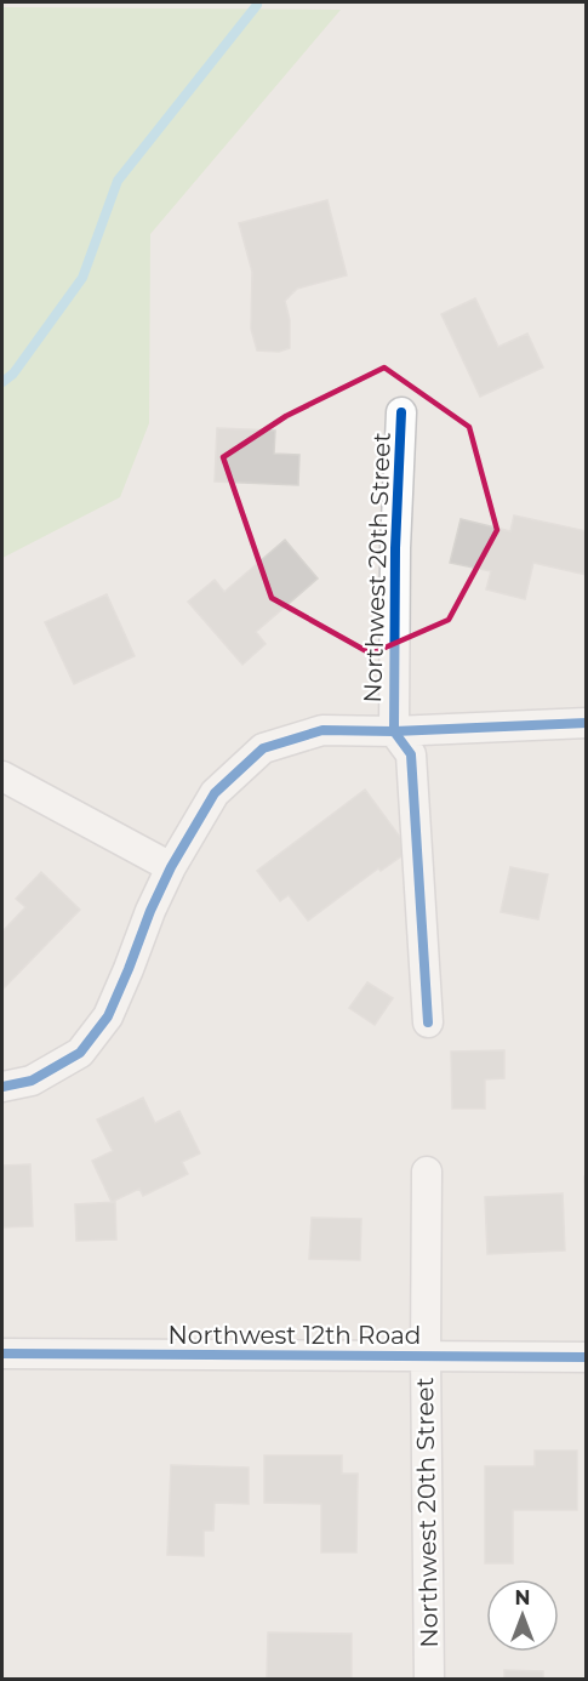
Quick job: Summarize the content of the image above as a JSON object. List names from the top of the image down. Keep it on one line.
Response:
{"streets":{"street":["Northwest 20th Street","Northwest 12th Road"]},"crossings":[["Northwest 20th Street","Northwest 12th Road"]],"north":"top"}
